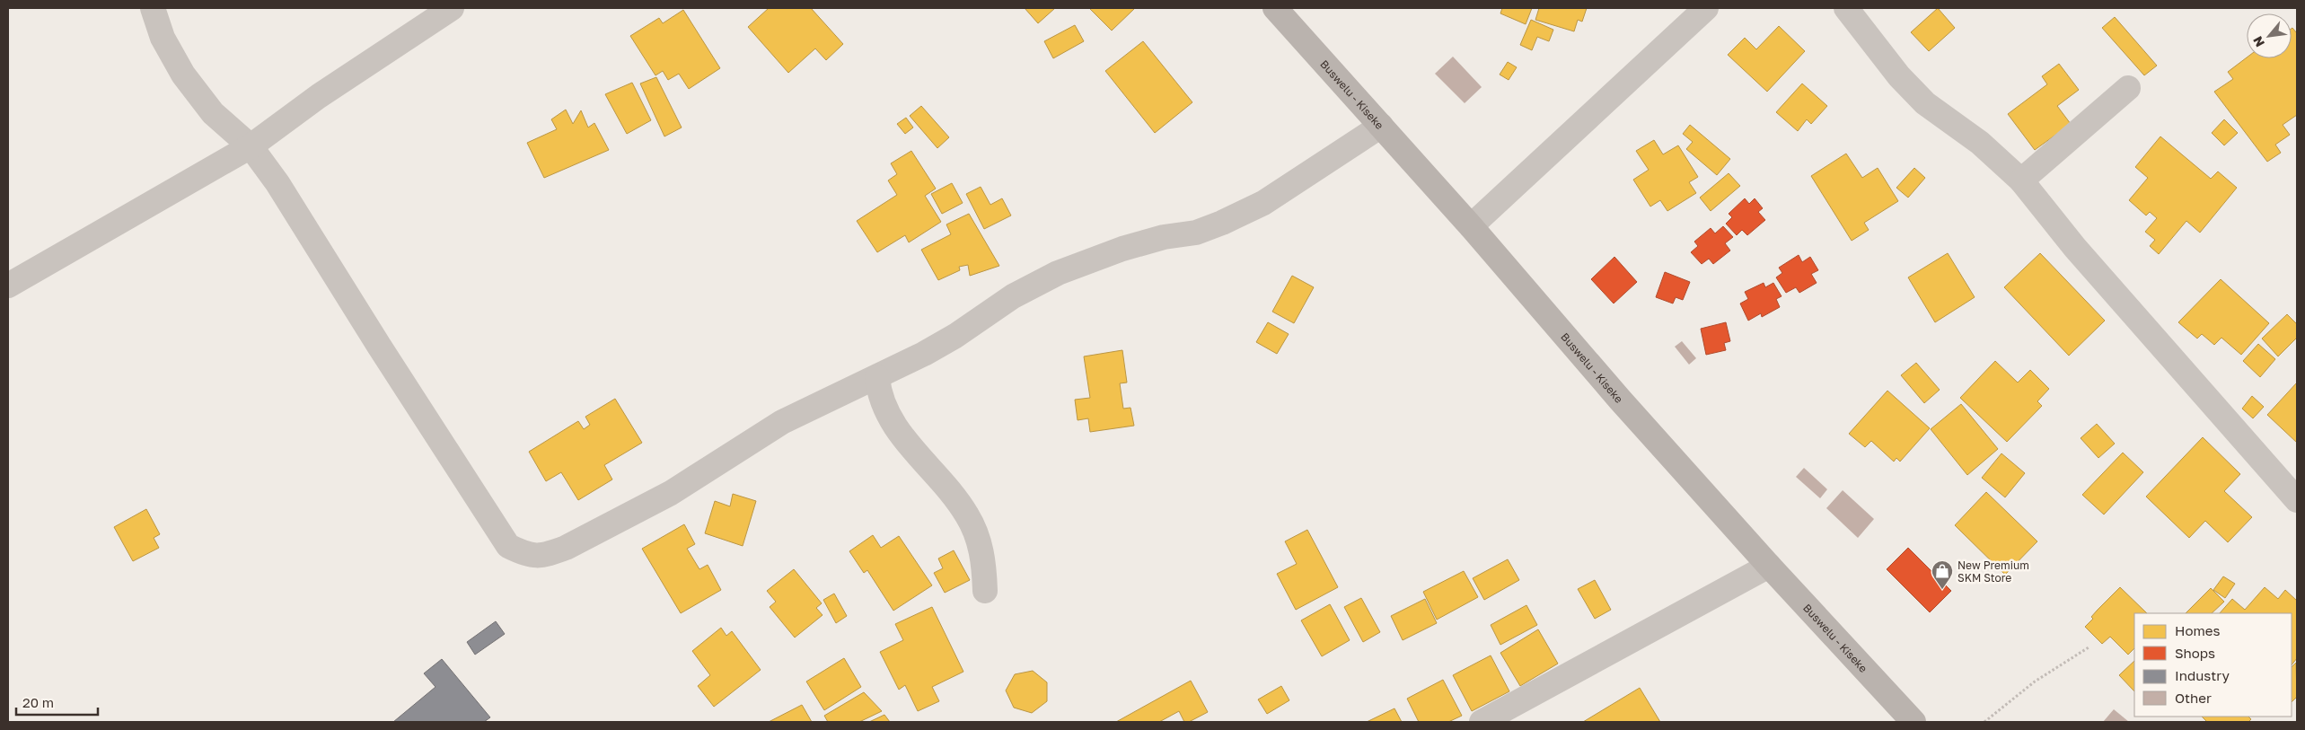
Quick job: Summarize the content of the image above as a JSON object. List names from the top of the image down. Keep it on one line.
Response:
{"streets":{"main road":["Buswelu - Kiseke"]},"places":{"shop":["New Premium SKM Store"]},"legend":["Homes","Shops","Industry","Other"],"scale_bar":"20 m","north":"bottom left"}
